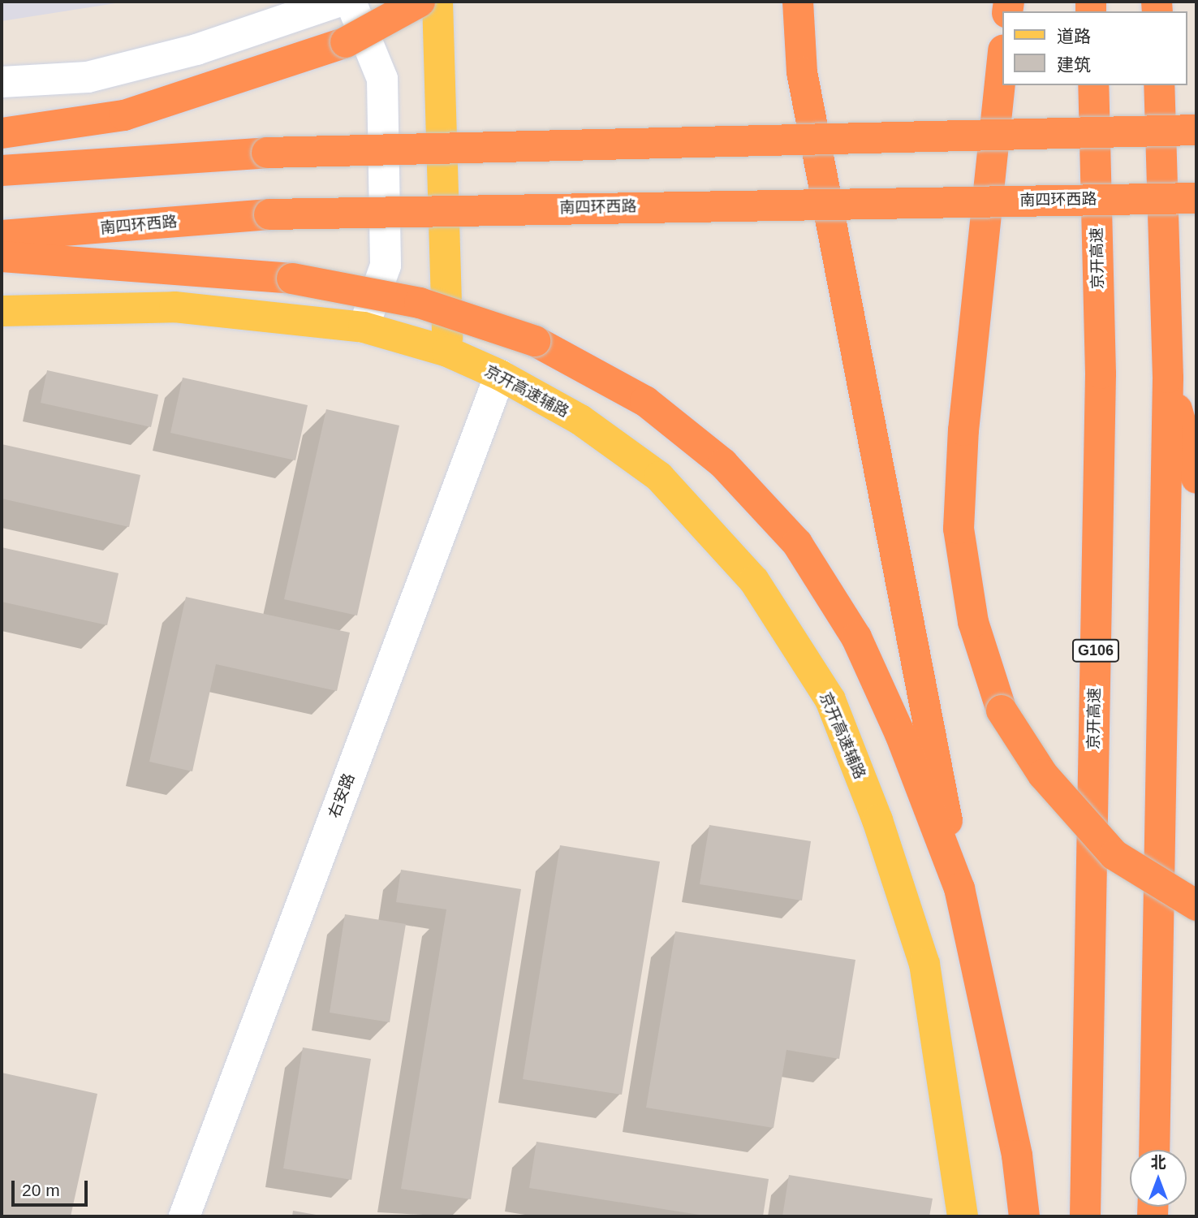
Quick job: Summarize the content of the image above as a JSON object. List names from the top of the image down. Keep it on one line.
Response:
{"streets":{"highway":["南四环西路","京开高速","G106"],"main road":["京开高速辅路"],"street":["右安路"]},"crossings":[["京开高速辅路","右安路"]],"legend":["道路","建筑"],"scale_bar":"20 m","north":"top"}
